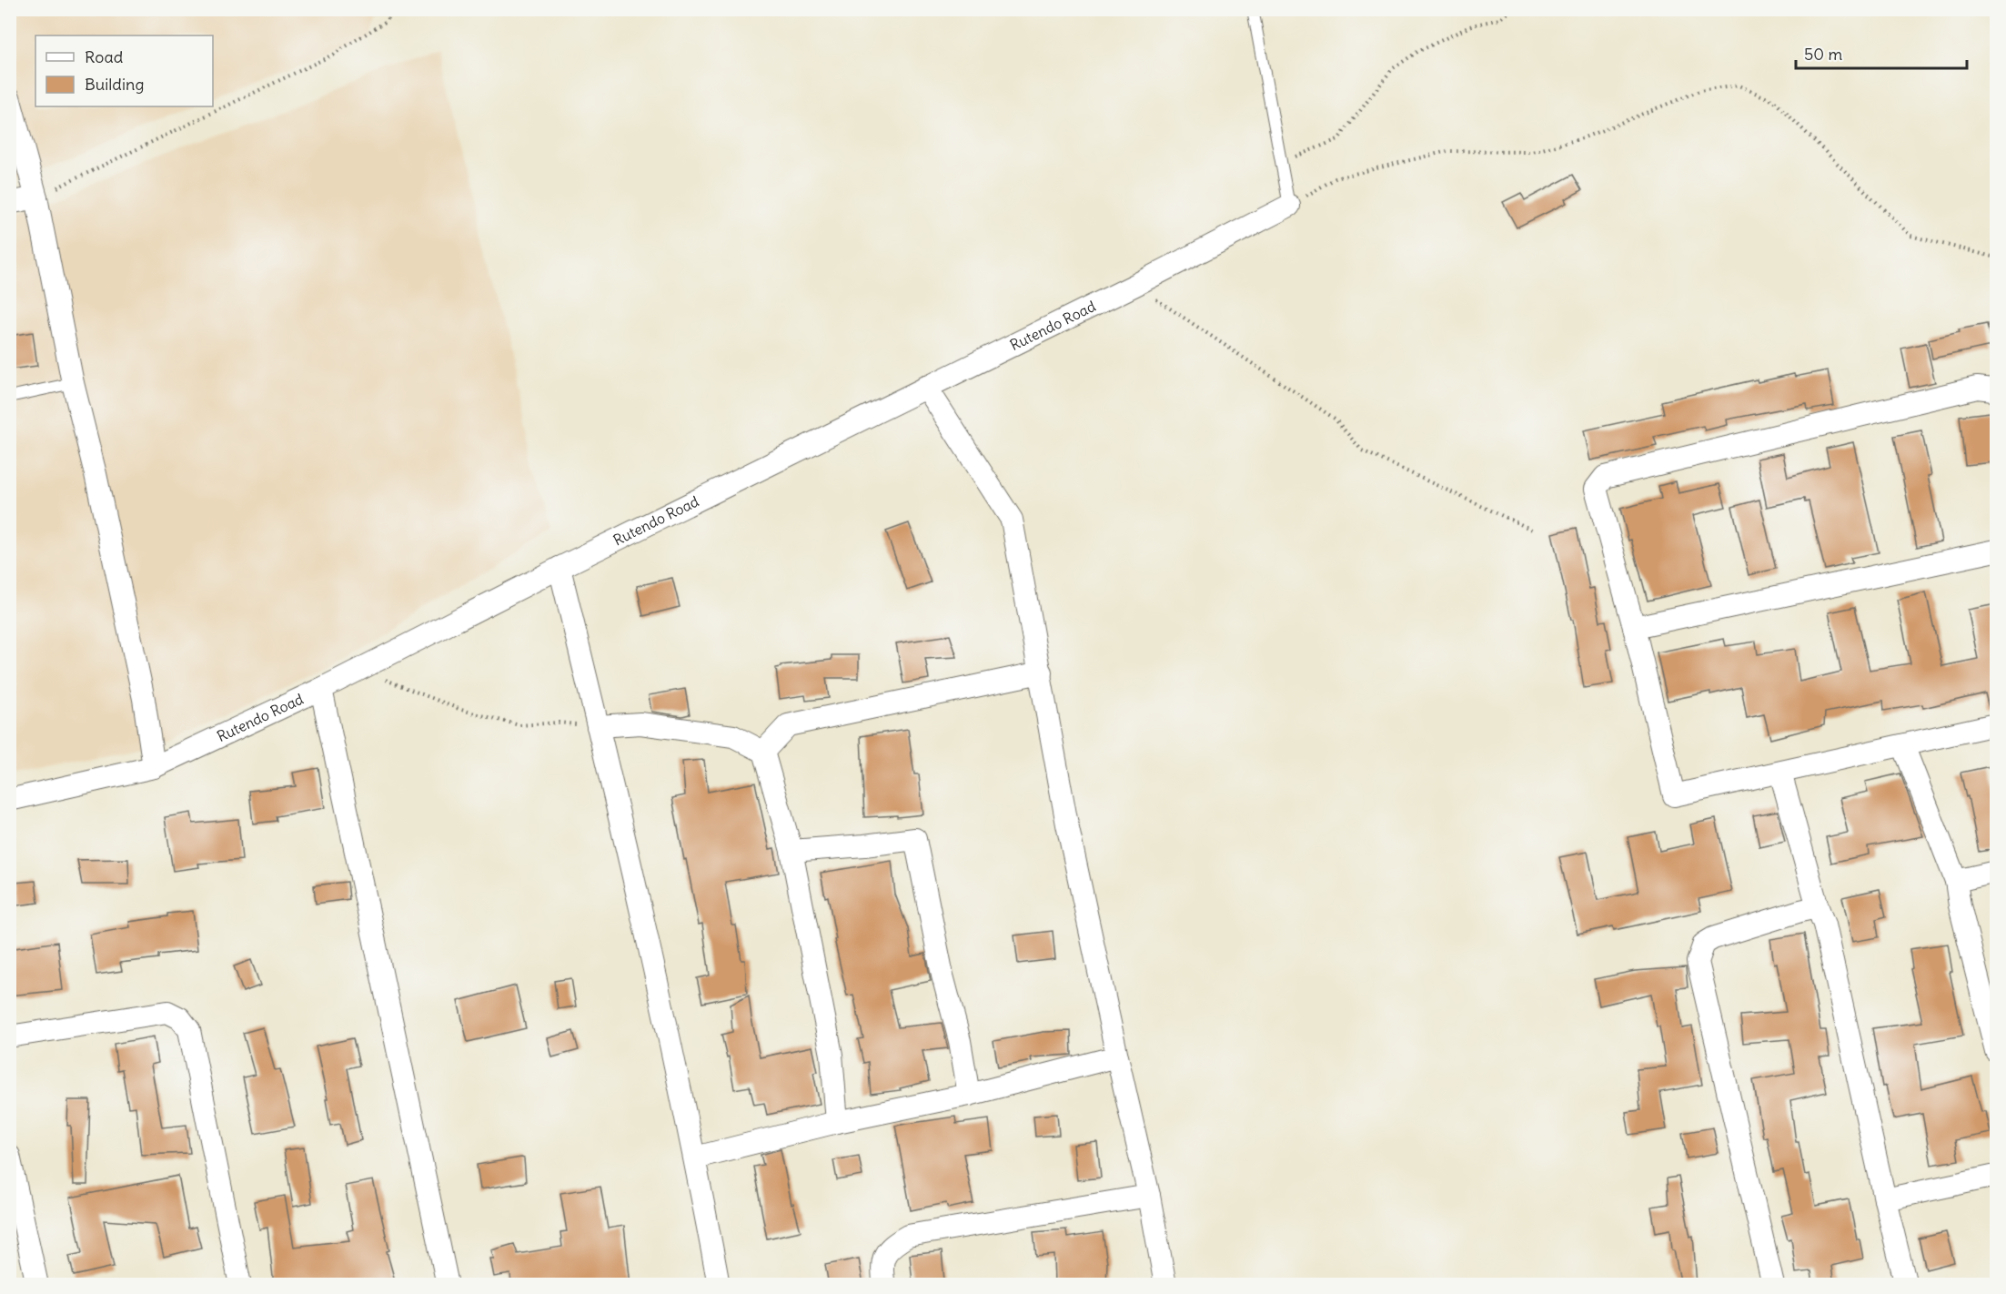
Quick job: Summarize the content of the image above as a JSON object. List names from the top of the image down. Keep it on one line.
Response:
{"streets":{"street":["Rutendo Road"]},"legend":["Road","Building"],"scale_bar":"50 m"}
